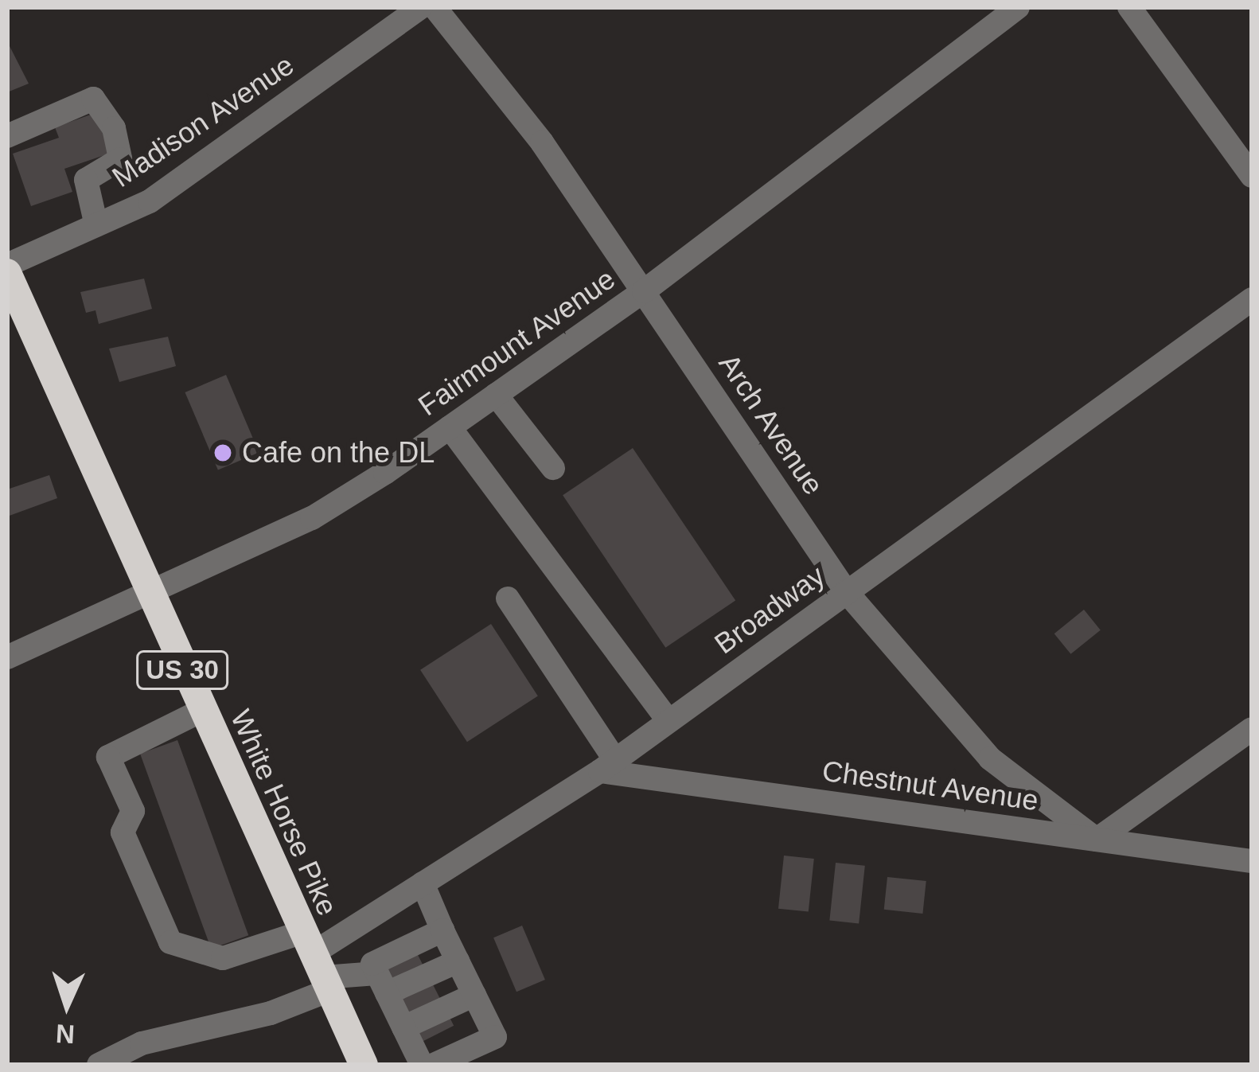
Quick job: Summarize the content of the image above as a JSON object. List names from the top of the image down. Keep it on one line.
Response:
{"streets":{"highway":["US 30","White Horse Pike"],"street":["Madison Avenue","Fairmount Avenue","Arch Avenue","Broadway","Chestnut Avenue"]},"crossings":[["Fairmount Avenue","Arch Avenue"],["Fairmount Avenue","White Horse Pike"],["Arch Avenue","Broadway"],["Arch Avenue","Chestnut Avenue"],["Broadway","Chestnut Avenue"],["Broadway","White Horse Pike"]],"places":["Cafe on the DL"],"north":"bottom"}
